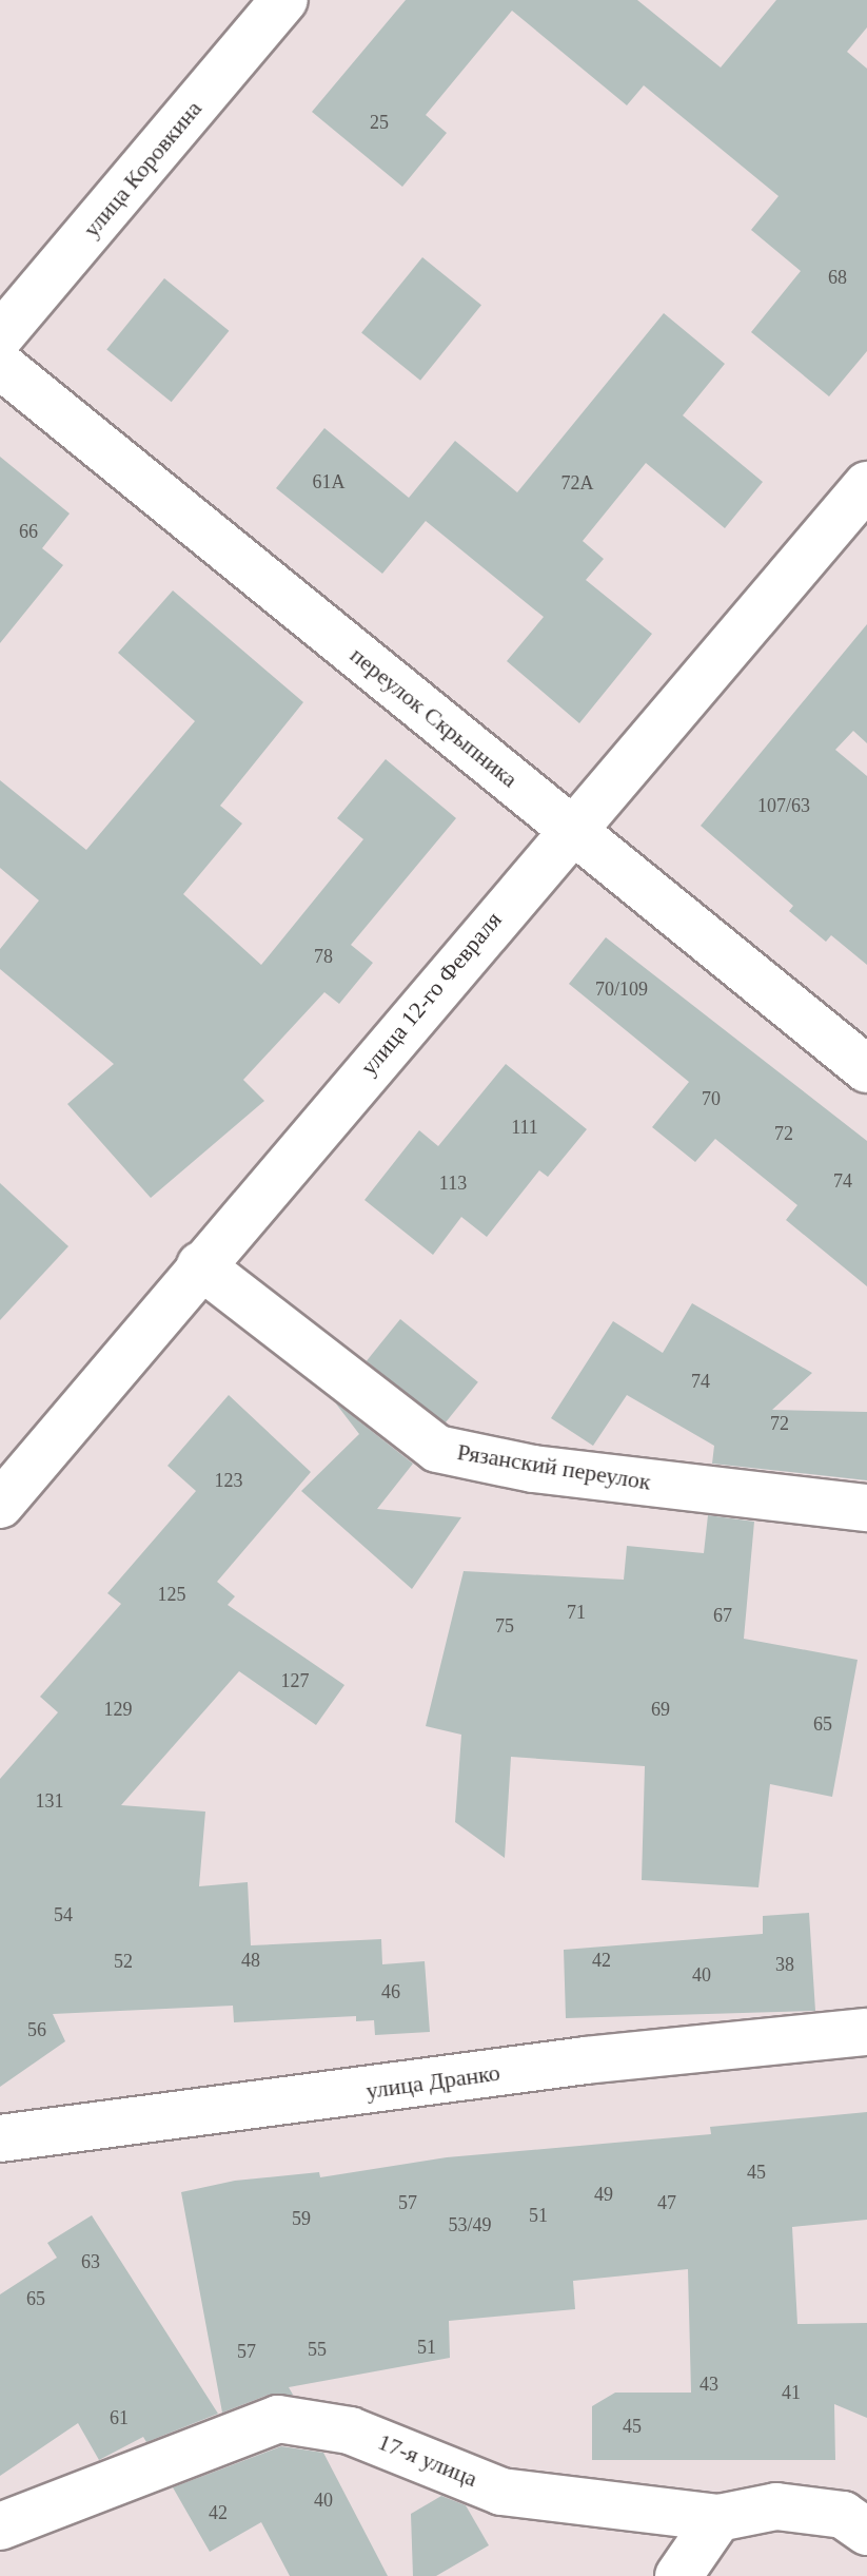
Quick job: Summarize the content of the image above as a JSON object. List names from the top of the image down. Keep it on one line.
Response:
{"streets":{"street":["улица Коровкина","переулок Скрыпника","улица 12-го Февраля","Рязанский переулок","улица Дранко","17-я улица"]},"crossings":[["переулок Скрыпника","улица 12-го Февраля"],["улица 12-го Февраля","Рязанский переулок"]],"house_numbers":["25","68","61А","72А","66","107/63","78","70/109","70","111","72","74","113","74","72","123","125","71","67","75","127","129","69","65","131","54","48","42","52","38","40","46","56","45","49","57","47","51","59","53/49","63","65","51","55","57","43","41","61","45","40","42"]}
